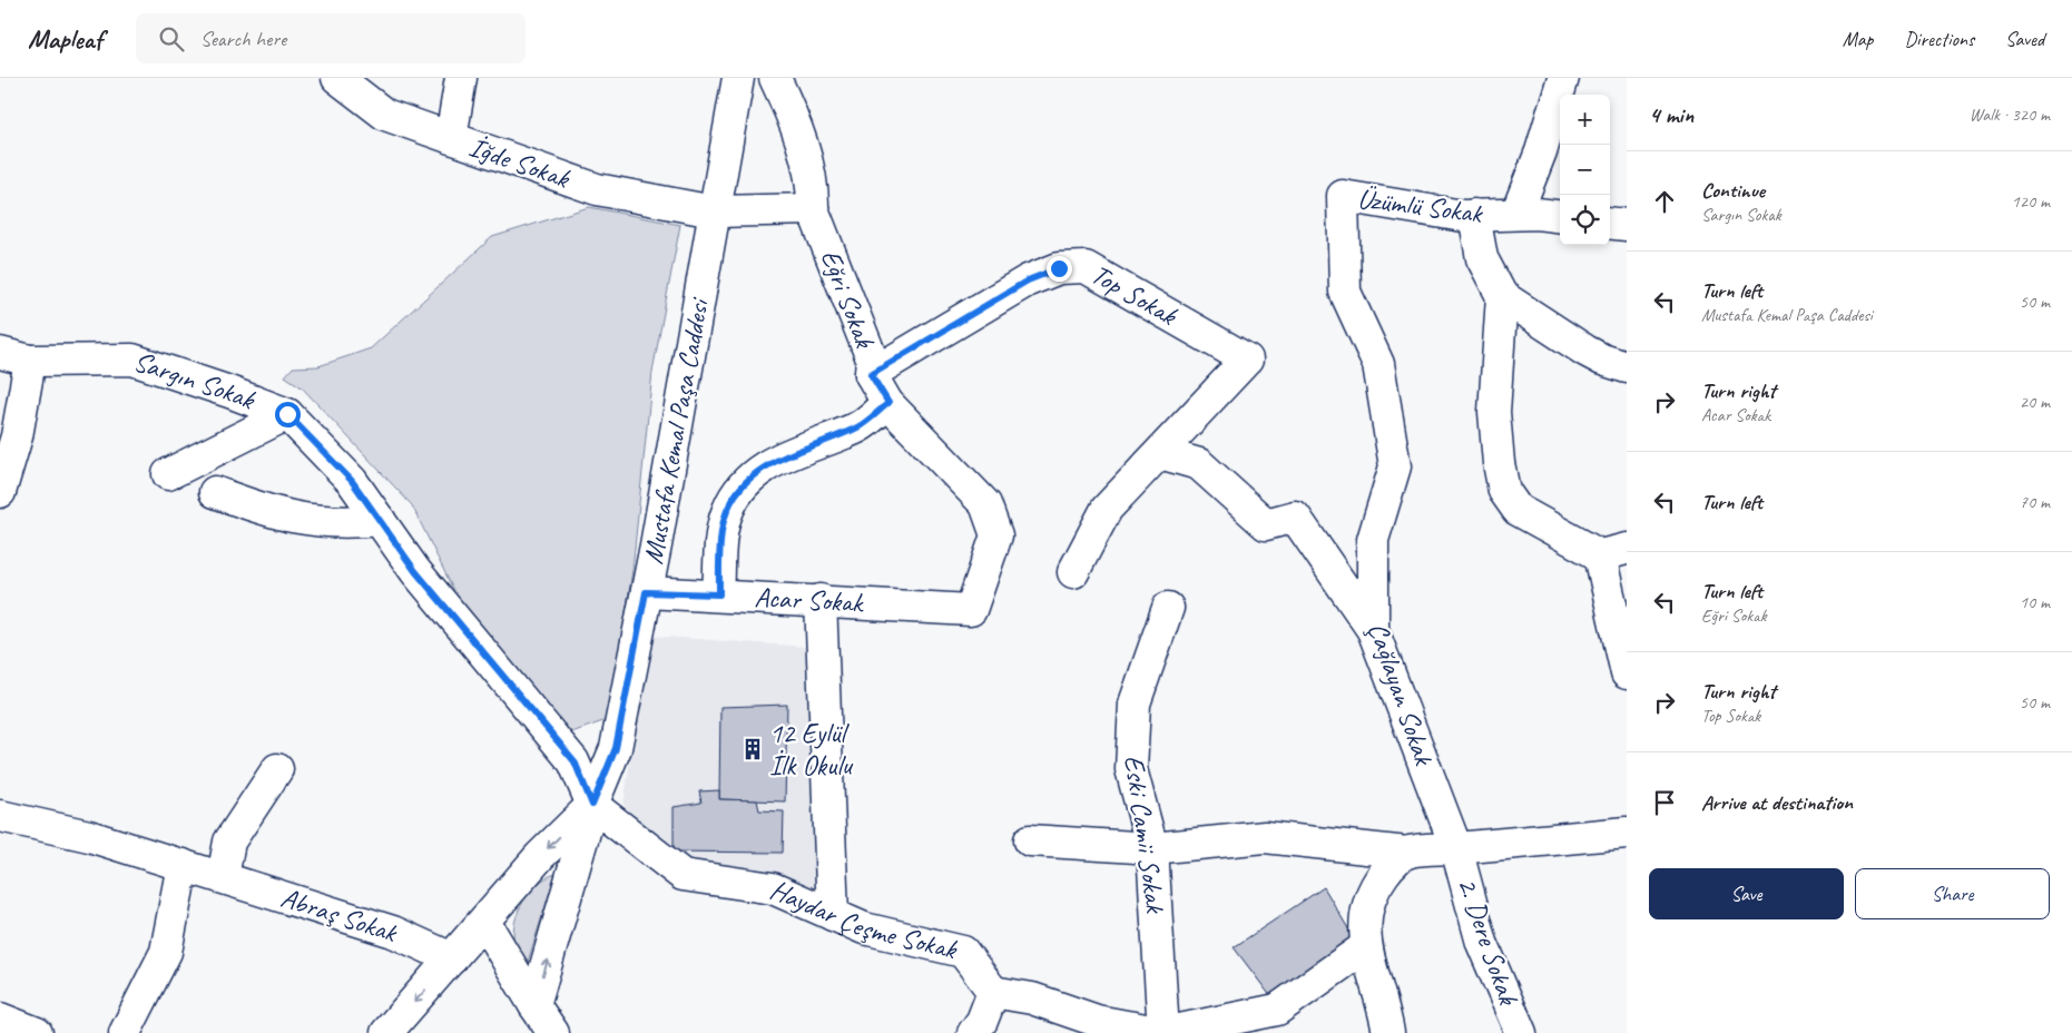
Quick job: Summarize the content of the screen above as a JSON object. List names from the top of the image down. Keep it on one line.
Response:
{"streets":{"street":["İğde Sokak","Üzümlü Sokak","Top Sokak","Eğri Sokak","Sargın Sokak","Mustafa Kemal Paşa Caddesi","Acar Sokak","Çağlayan Sokak","Eski Camii Sokak","Abraş Sokak","Haydar Çeşme Sokak","2. Dere Sokak"]},"crossings":[["İğde Sokak","Eğri Sokak"],["İğde Sokak","Mustafa Kemal Paşa Caddesi"],["Üzümlü Sokak","Çağlayan Sokak"],["Top Sokak","Eğri Sokak"],["Eğri Sokak","Acar Sokak"],["Sargın Sokak","Mustafa Kemal Paşa Caddesi"],["Sargın Sokak","Haydar Çeşme Sokak"],["Mustafa Kemal Paşa Caddesi","Acar Sokak"],["Mustafa Kemal Paşa Caddesi","Haydar Çeşme Sokak"],["Çağlayan Sokak","2. Dere Sokak"]],"places":{"building":["12 Eylül İlk Okulu"]},"page":{"header":"Mapleaf","search":"Search here","nav":["Map","Directions","Saved"],"heading":["4 min","Walk · 320 m"],"map_buttons":["+","−"],"list":[["Continue","Sargın Sokak","120 m"],["Turn left","Mustafa Kemal Paşa Caddesi","50 m"],["Turn right","Acar Sokak","20 m"],["Turn left","70 m"],["Turn left","Eğri Sokak","10 m"],["Turn right","Top Sokak","50 m"],"Arrive at destination"],"buttons":["Save","Share"]}}
